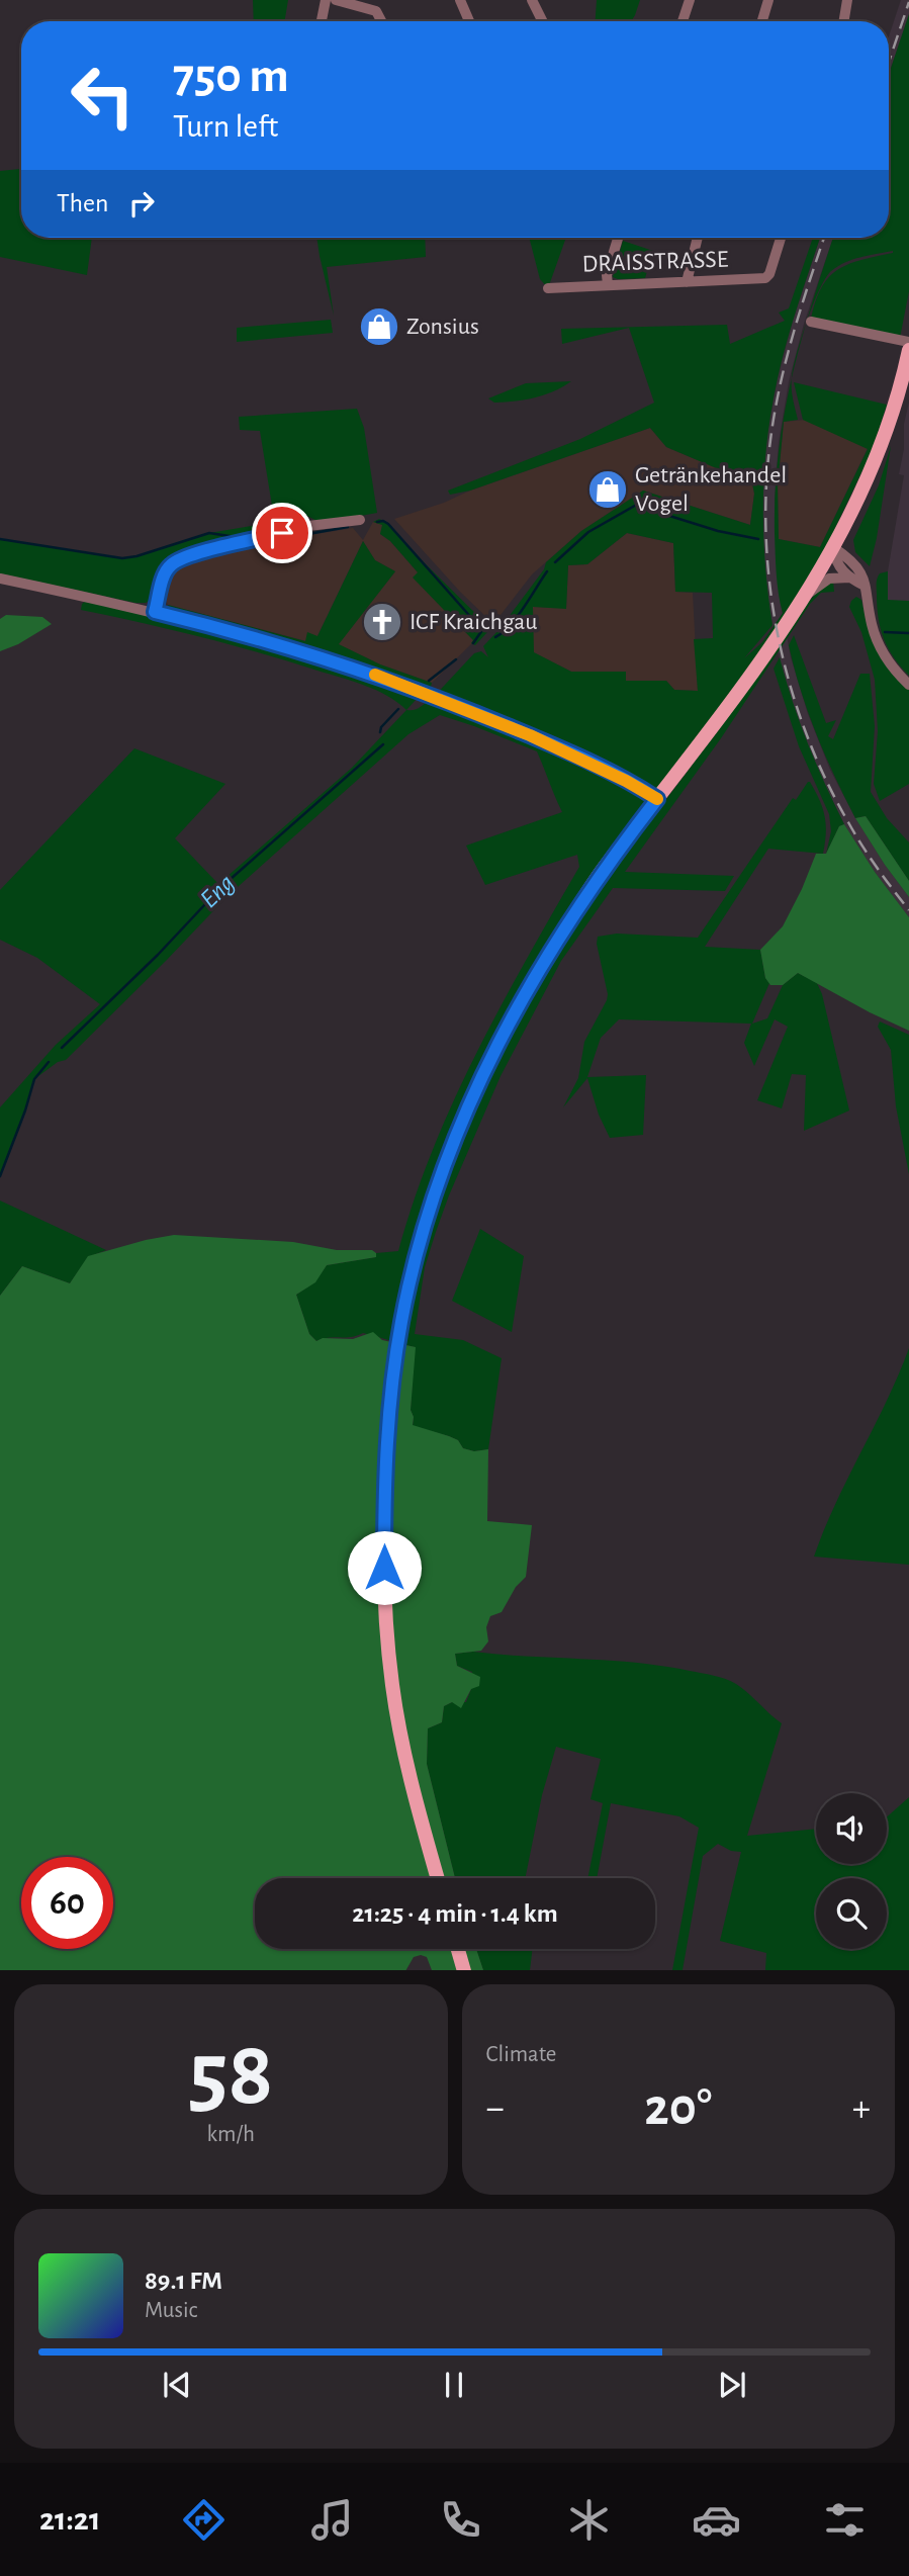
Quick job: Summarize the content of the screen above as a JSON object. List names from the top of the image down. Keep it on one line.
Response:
{"streets":{"street":["DRAISSTRASSE"]},"water":["Eng"],"places":{"shop":["Zonsius","Getränkehandel Vogel"],"church":["ICF Kraichgau"]},"page":{"turn":["750 m","Turn left"],"then":"Then","limit":"60","trip":"21:25 · 4 min · 1.4 km","tile":[["58","km/h"],"Climate"],"heat":["−","20°","+"],"song":["89.1 FM","Music"],"tabs":"21:21"}}
